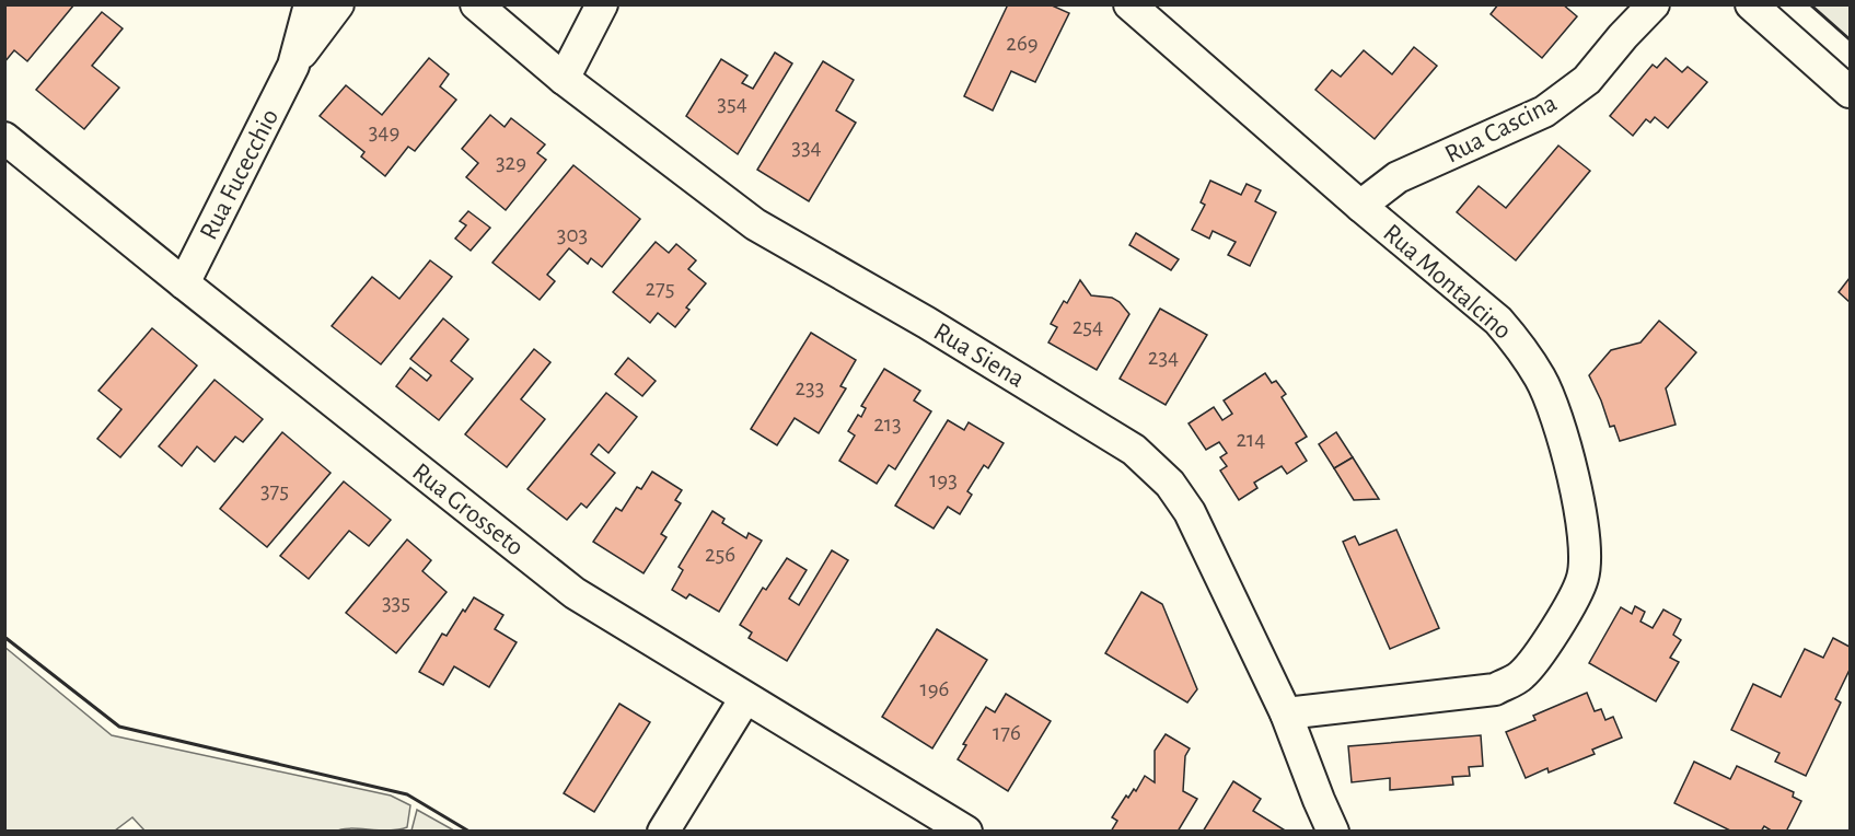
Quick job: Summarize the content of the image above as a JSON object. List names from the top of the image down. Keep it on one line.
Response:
{"streets":{"street":["Rua Cascina","Rua Fucecchio","Rua Montalcino","Rua Siena","Rua Grosseto"]},"crossings":[["Rua Cascina","Rua Montalcino"],["Rua Fucecchio","Rua Grosseto"],["Rua Montalcino","Rua Siena"]],"house_numbers":["269","354","349","334","329","303","275","254","234","233","213","214","193","375","256","335","196","176"]}
